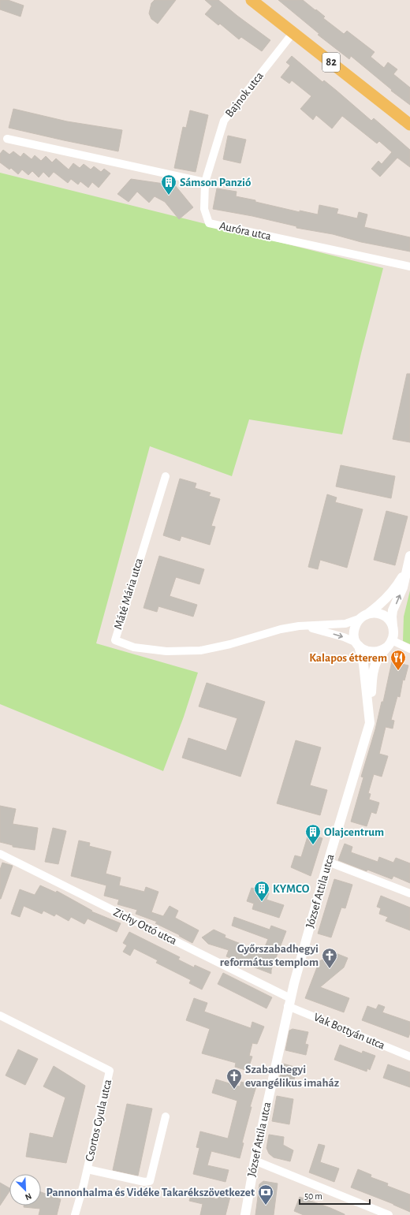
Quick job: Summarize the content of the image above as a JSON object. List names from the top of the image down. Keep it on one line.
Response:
{"streets":{"main road":["82"],"street":["Bajnok utca","Auróra utca","Máté Mária utca","József Attila utca","Zichy Ottó utca","Vak Bottyán utca","Csortos Gyula utca"]},"crossings":[["82","Bajnok utca"],["Bajnok utca","Auróra utca"],["Máté Mária utca","József Attila utca"],["József Attila utca","Zichy Ottó utca"],["József Attila utca","Vak Bottyán utca"],["Zichy Ottó utca","Vak Bottyán utca"]],"places":{"building":["Sámson Panzió","Olajcentrum","KYMCO"],"restaurant":["Kalapos étterem"],"church":["Győrszabadhegyi református templom","Szabadhegyi evangélikus imaház"],"bank":["Pannonhalma és Vidéke Takarékszövetkezet"]},"scale_bar":"50 m","north":"bottom right"}
